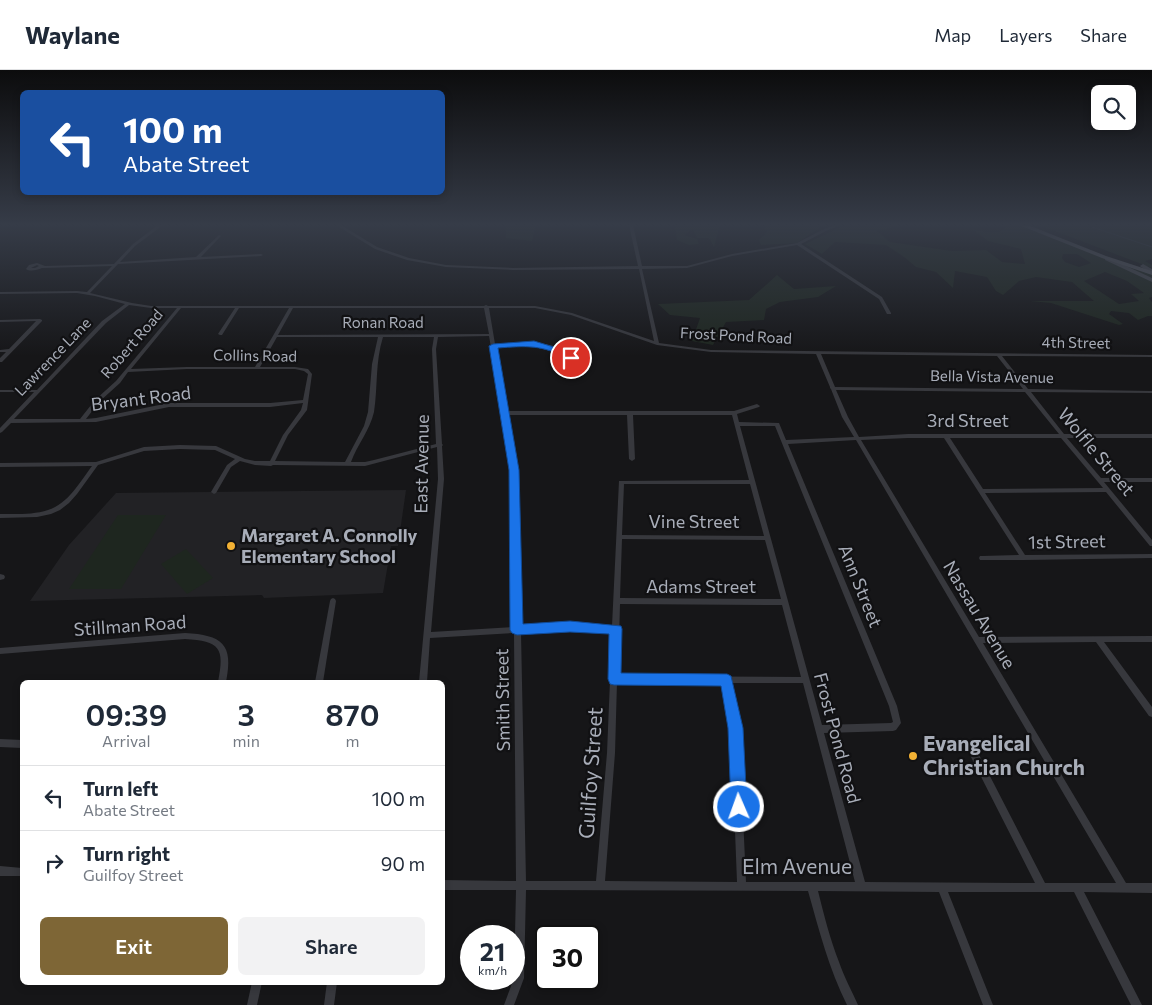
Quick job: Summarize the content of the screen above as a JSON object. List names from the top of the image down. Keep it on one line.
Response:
{"streets":{"street":["Ronan Road","Frost Pond Road","4th Street","Robert Road","Collins Road","Lawrence Lane","Bella Vista Avenue","Bryant Road","3rd Street","Wolfle Street","East Avenue","Vine Street","1st Street","Ann Street","Adams Street","Nassau Avenue","Stillman Road","Smith Street","Guilfoy Street","Elm Avenue"]},"crossings":[["Ronan Road","East Avenue"],["Ronan Road","Smith Street"],["Frost Pond Road","4th Street"],["Frost Pond Road","Robert Road"],["Frost Pond Road","Lawrence Lane"],["Frost Pond Road","Wolfle Street"],["Frost Pond Road","Vine Street"],["Frost Pond Road","Ann Street"],["Frost Pond Road","Adams Street"],["Frost Pond Road","Nassau Avenue"],["Frost Pond Road","Smith Street"],["Frost Pond Road","Guilfoy Street"],["Frost Pond Road","Elm Avenue"],["4th Street","Wolfle Street"],["Robert Road","Collins Road"],["Robert Road","Bryant Road"],["Collins Road","Bryant Road"],["Lawrence Lane","Bryant Road"],["Bella Vista Avenue","Wolfle Street"],["Bella Vista Avenue","Nassau Avenue"],["3rd Street","Wolfle Street"],["3rd Street","Ann Street"],["3rd Street","Nassau Avenue"],["Vine Street","Guilfoy Street"],["Adams Street","Guilfoy Street"],["Nassau Avenue","Elm Avenue"],["Smith Street","Elm Avenue"],["Guilfoy Street","Elm Avenue"]],"places":["Margaret A. Connolly Elementary School","Evangelical Christian Church"],"page":{"header":"Waylane","nav":["Map","Layers","Share"],"turn":["100 m","Abate Street"],"eta":["09:39","Arrival","3","min","870","m"],"list":[{"name":"Turn left","note":"Abate Street","value":"100 m"},{"name":"Turn right","note":"Guilfoy Street","value":"90 m"}],"buttons":["Exit","Share"],"speed":"21 km/h","limit":"30"}}
